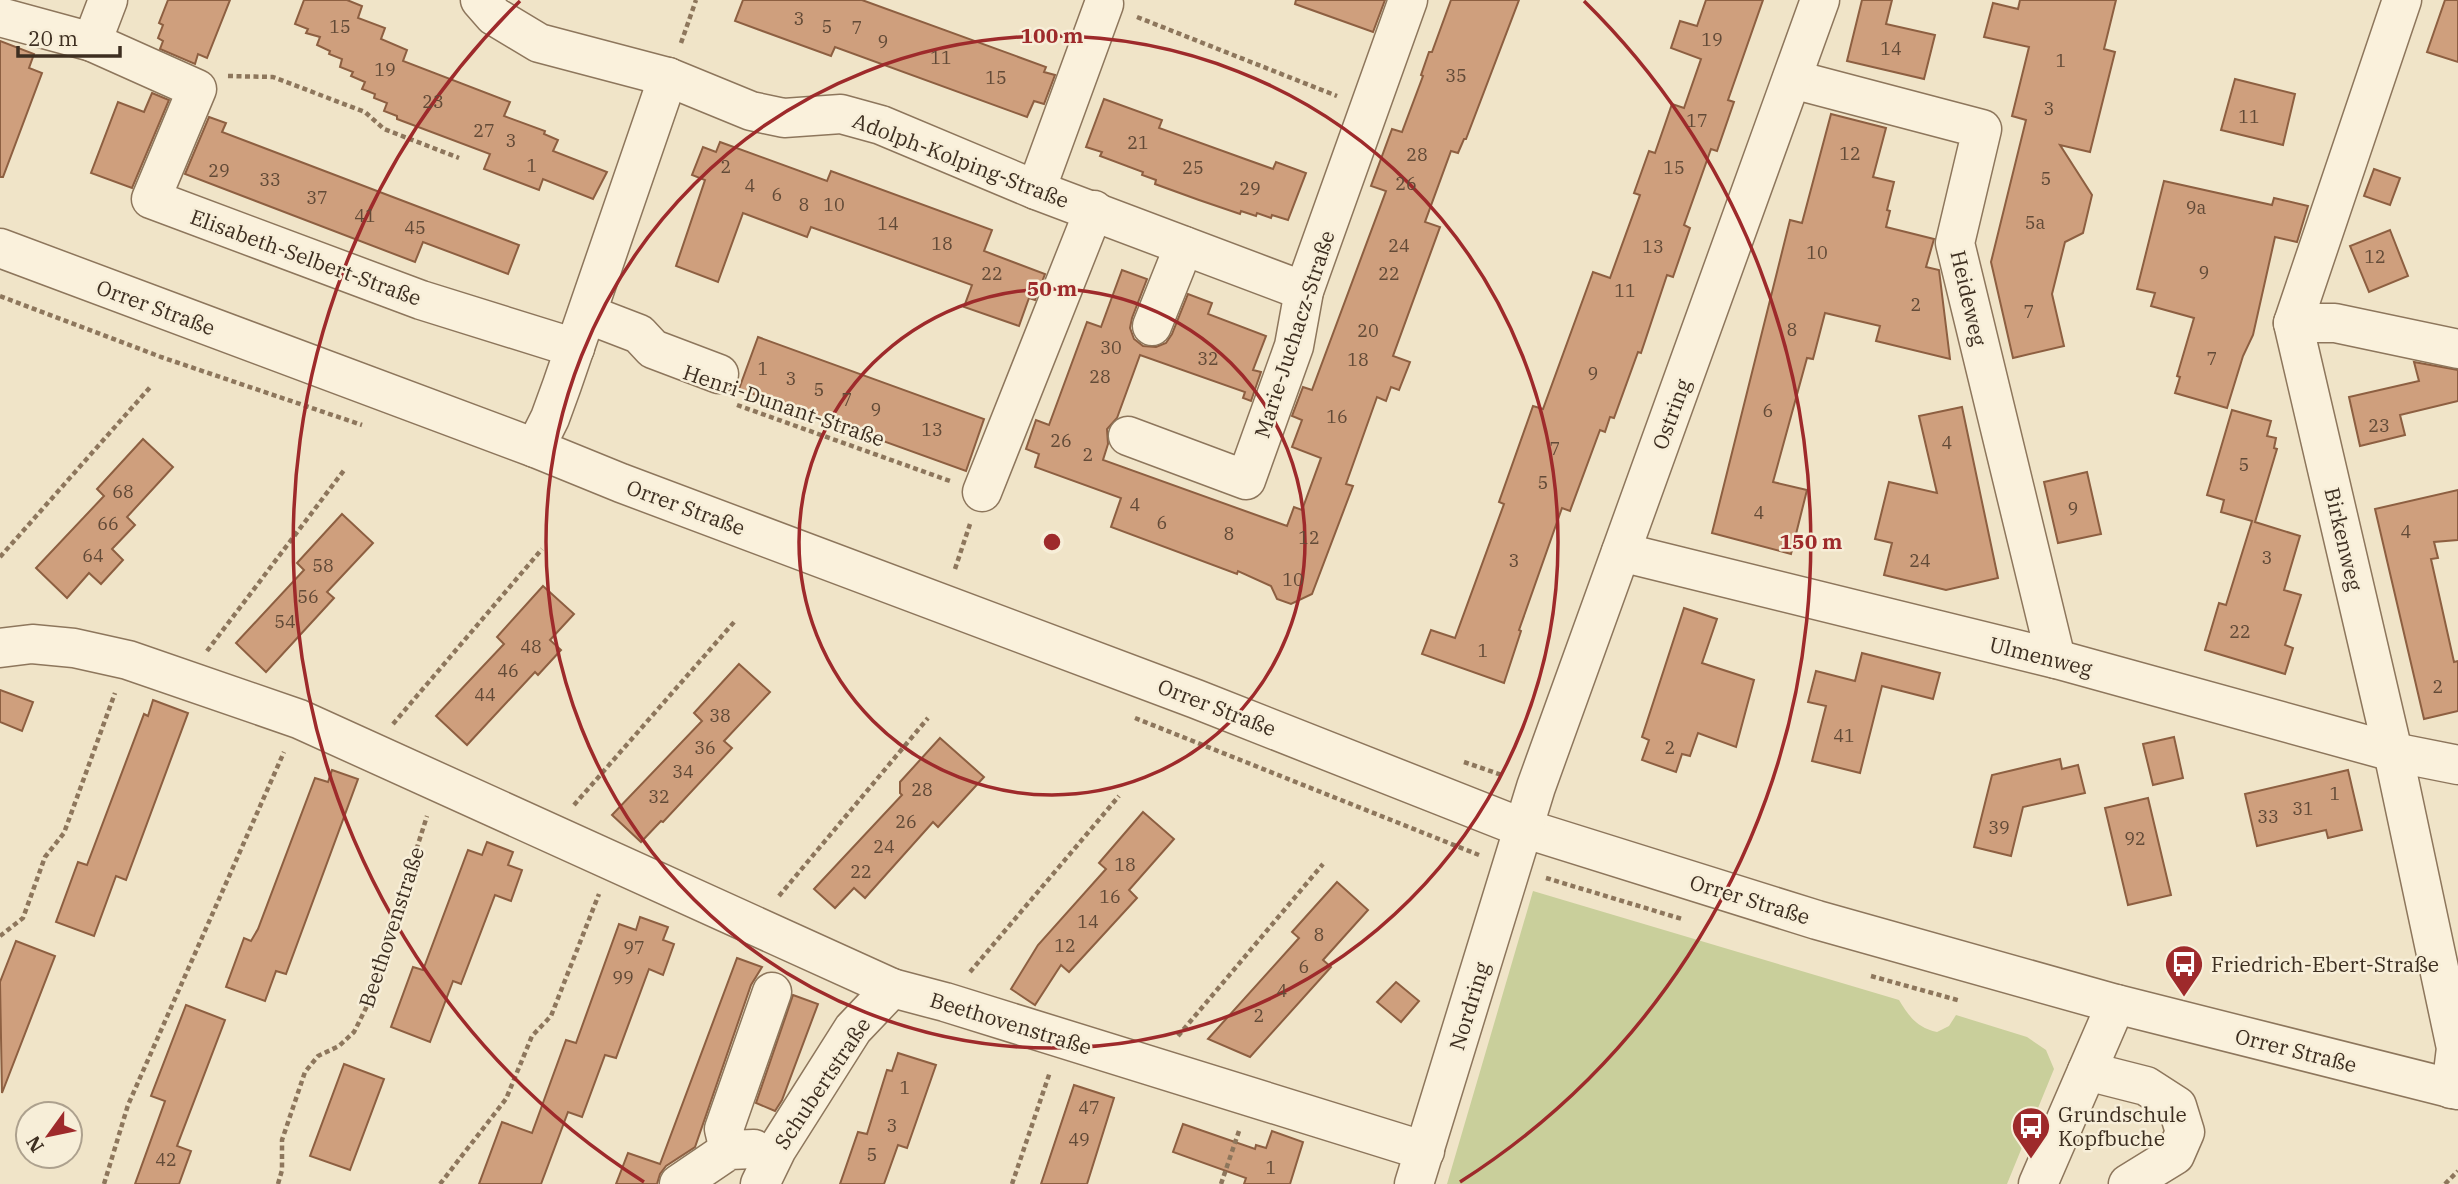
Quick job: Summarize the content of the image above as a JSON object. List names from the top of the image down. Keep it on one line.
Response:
{"streets":{"street":["Adolph-Kolping-Straße","Elisabeth-Selbert-Straße","Heideweg","Orrer Straße","Marie-Juchacz-Straße","Ostring","Birkenweg","Ulmenweg","Beethovenstraße","Nordring","Schubertstraße"],"path":["Henri-Dunant-Straße"]},"crossings":[["Adolph-Kolping-Straße","Marie-Juchacz-Straße"],["Heideweg","Ostring"],["Heideweg","Ulmenweg"],["Orrer Straße","Ostring"],["Orrer Straße","Birkenweg"],["Orrer Straße","Nordring"],["Ostring","Ulmenweg"],["Ostring","Nordring"],["Birkenweg","Ulmenweg"],["Beethovenstraße","Nordring"],["Beethovenstraße","Schubertstraße"]],"places":{"bus stop":["Friedrich-Ebert-Straße","Grundschule Kopfbuche"]},"house_numbers":["3","15","5","7","19","9","14","11","1","19","35","15","23","3","11","17","27","3","21","12","28","1","2","25","15","29","5","33","26","4","29","6","37","8","10","9a","41","5a","14","45","18","24","13","10","12","9","22","22","11","2","7","8","20","30","32","7","18","1","9","28","3","5","7","9","6","16","23","13","26","4","7","2","5","5","68","4","9","4","6","66","4","8","12","64","3","3","24","58","10","56","54","22","48","1","46","2","44","38","41","36","2","34","28","1","32","31","33","26","39","92","24","18","22","16","14","8","12","97","6","99","4","2","1","47","3","49","5","42","1"],"scale_bar":"20 m","north":"bottom left","rings":["100 m","50 m","150 m"]}
